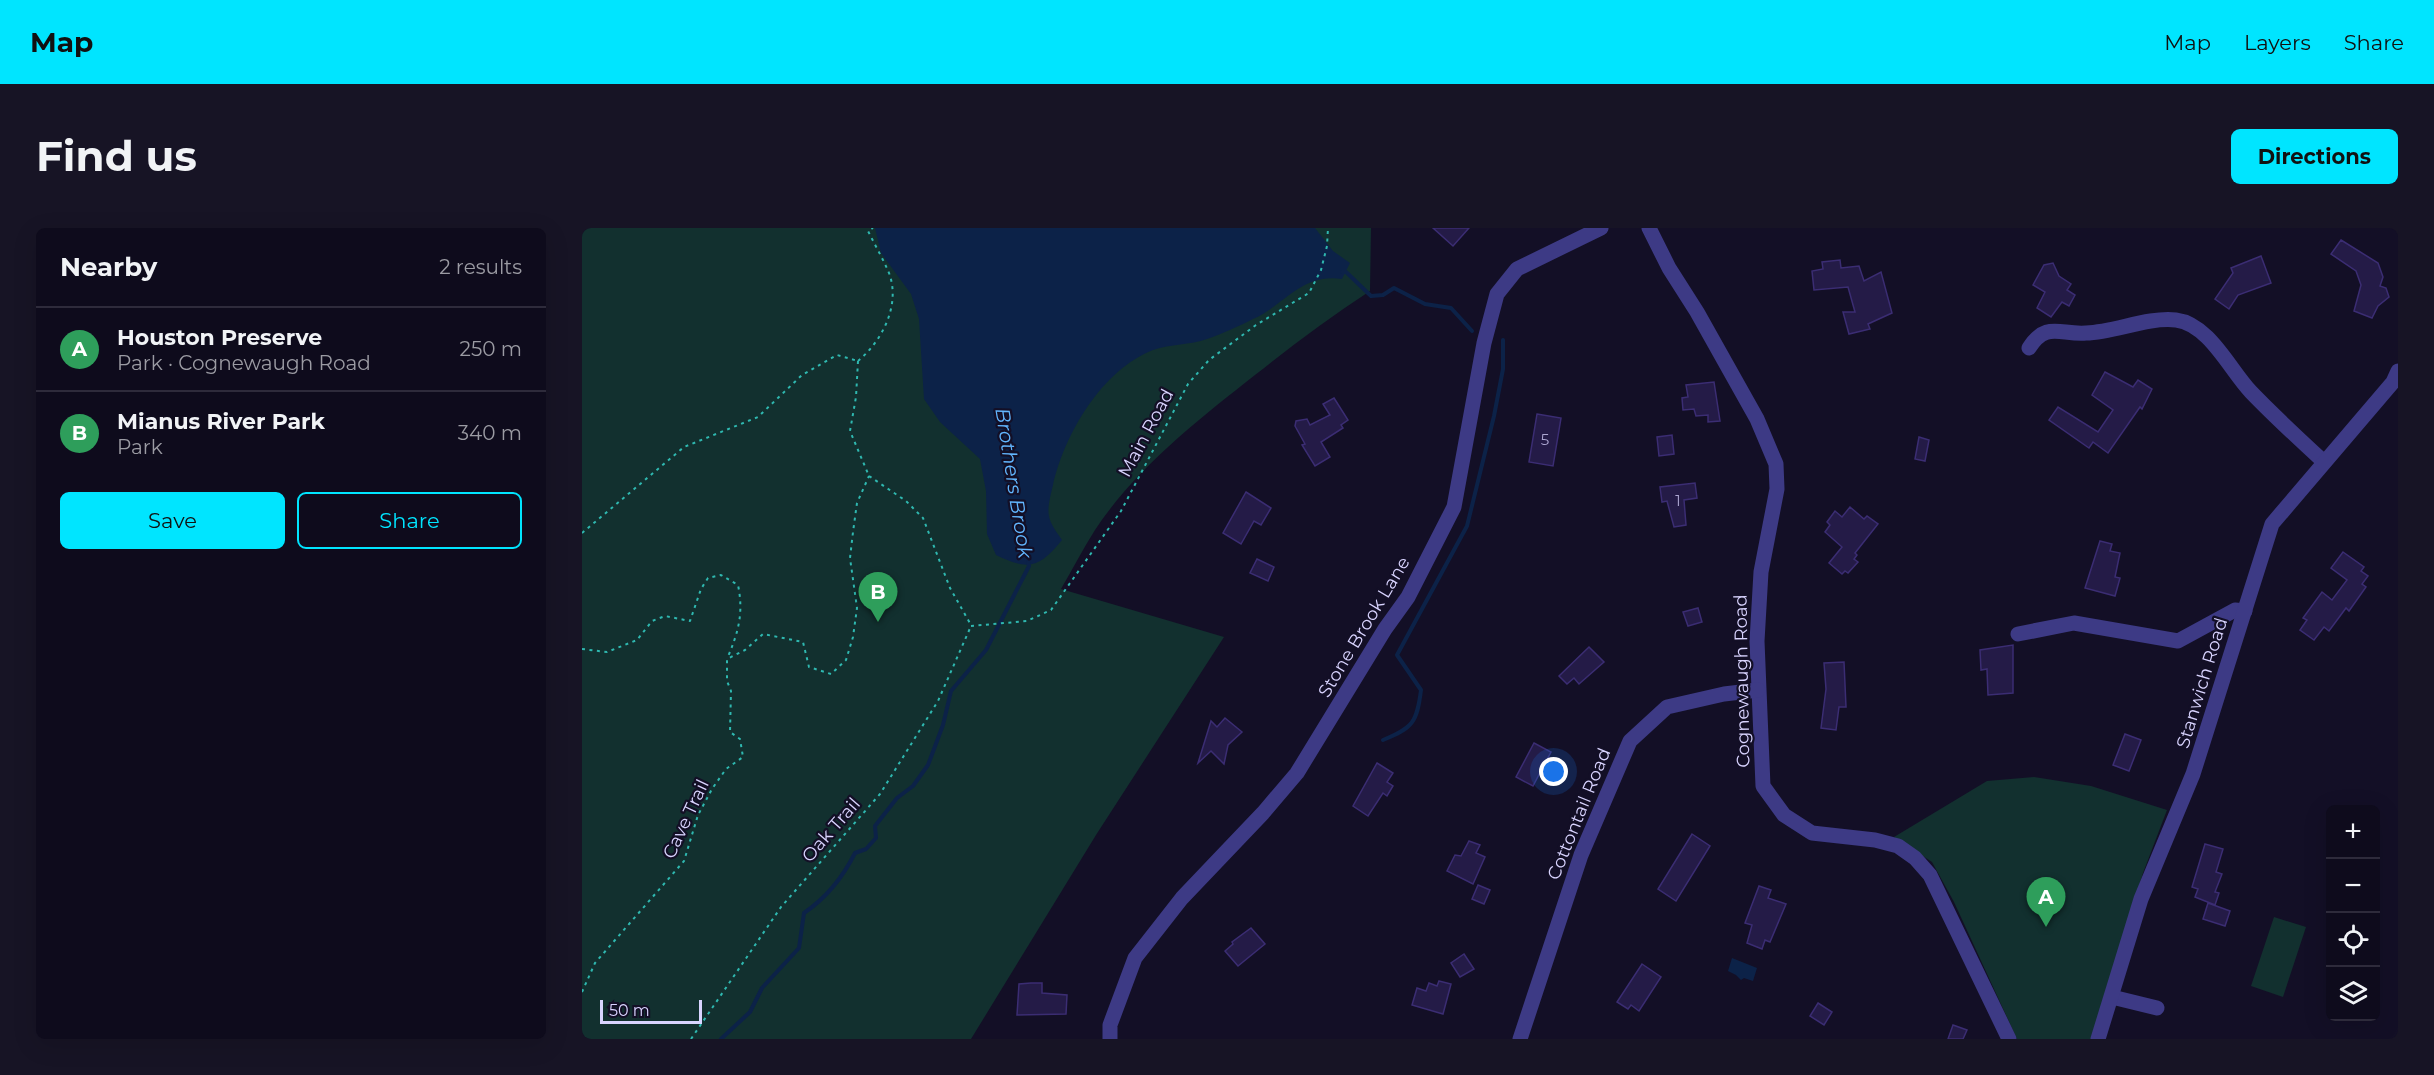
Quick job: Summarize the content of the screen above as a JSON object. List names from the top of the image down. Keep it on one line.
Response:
{"streets":{"street":["Stone Brook Lane","Cognewaugh Road","Stanwich Road","Cottontail Road"],"path":["Main Road","Cave Trail","Oak Trail"]},"crossings":[["Main Road","Oak Trail"],["Cognewaugh Road","Cottontail Road"]],"water":["Brothers Brook"],"house_numbers":["5","1"],"scale_bar":"50 m","page":{"header":"Map","nav":["Map","Layers","Share"],"buttons":["Directions",["Save","Share"]],"title":"Find us","heading":["Nearby","2 results"],"list":[{"mark":"A","name":"Houston Preserve","note":"Park · Cognewaugh Road","value":"250 m"},{"mark":"B","name":"Mianus River Park","note":"Park","value":"340 m"}],"pins":["B","A"],"map_buttons":["+","−"],"scale":"50 m"}}
